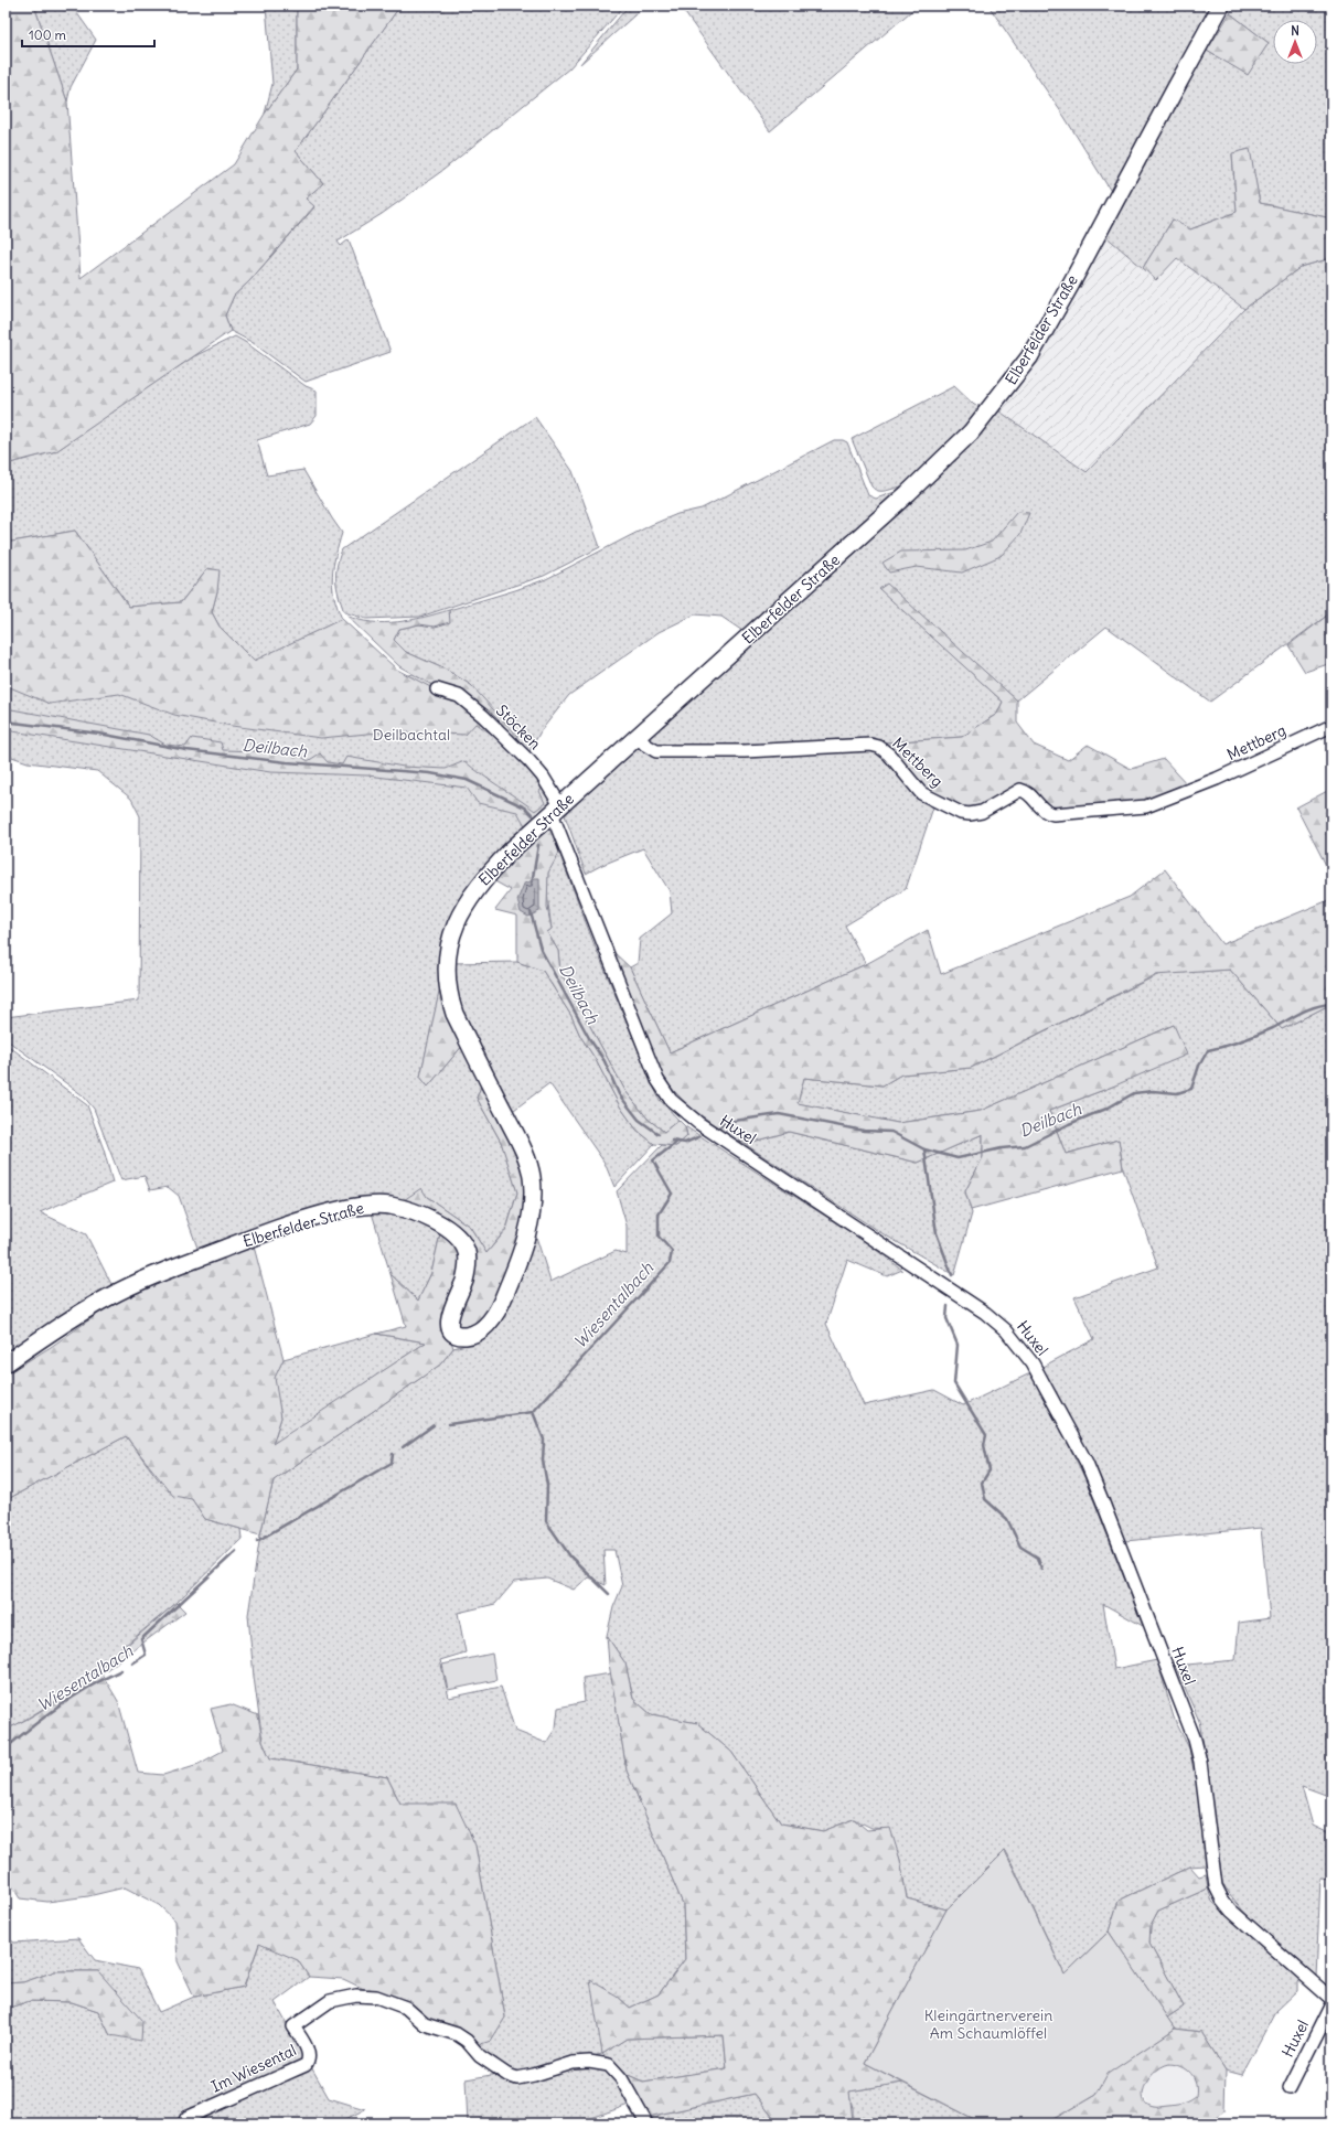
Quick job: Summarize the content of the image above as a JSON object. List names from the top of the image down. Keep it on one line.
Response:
{"streets":{"main road":["Elberfelder Straße"],"street":["Stöcken","Mettberg","Huxel","Im Wiesental"]},"crossings":[["Elberfelder Straße","Stöcken"],["Elberfelder Straße","Mettberg"],["Elberfelder Straße","Huxel"],["Stöcken","Huxel"]],"water":["Deilbach","Wiesentalbach"],"parks":["Deilbachtal","Kleingärtnerverein Am Schaumlöffel"],"scale_bar":"100 m","north":"top"}
